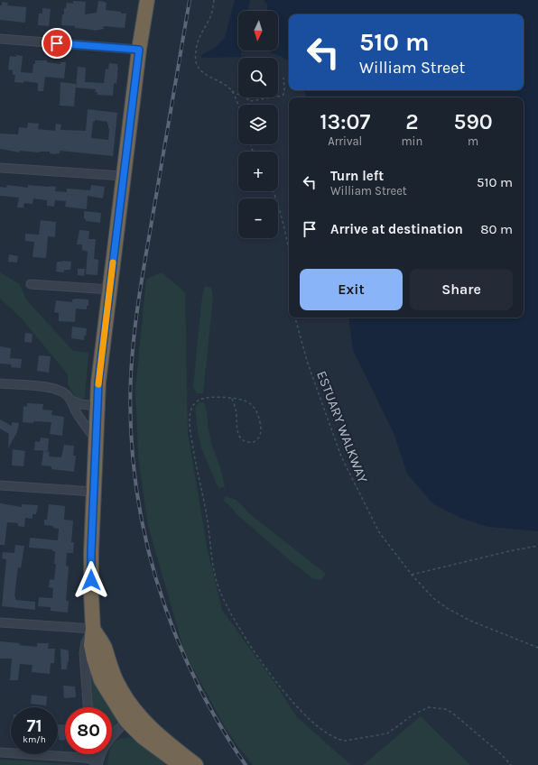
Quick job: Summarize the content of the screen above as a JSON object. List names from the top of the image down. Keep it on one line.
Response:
{"streets":{"path":["ESTUARY WALKWAY"]},"north":"bottom","page":{"map_buttons":["+","−"],"turn":["510 m","William Street"],"eta":["13:07","Arrival","2","min","590","m"],"list":[{"name":"Turn left","note":"William Street","value":"510 m"},{"name":"Arrive at destination","value":"80 m"}],"buttons":["Exit","Share"],"speed":"71 km/h","limit":"80"}}
